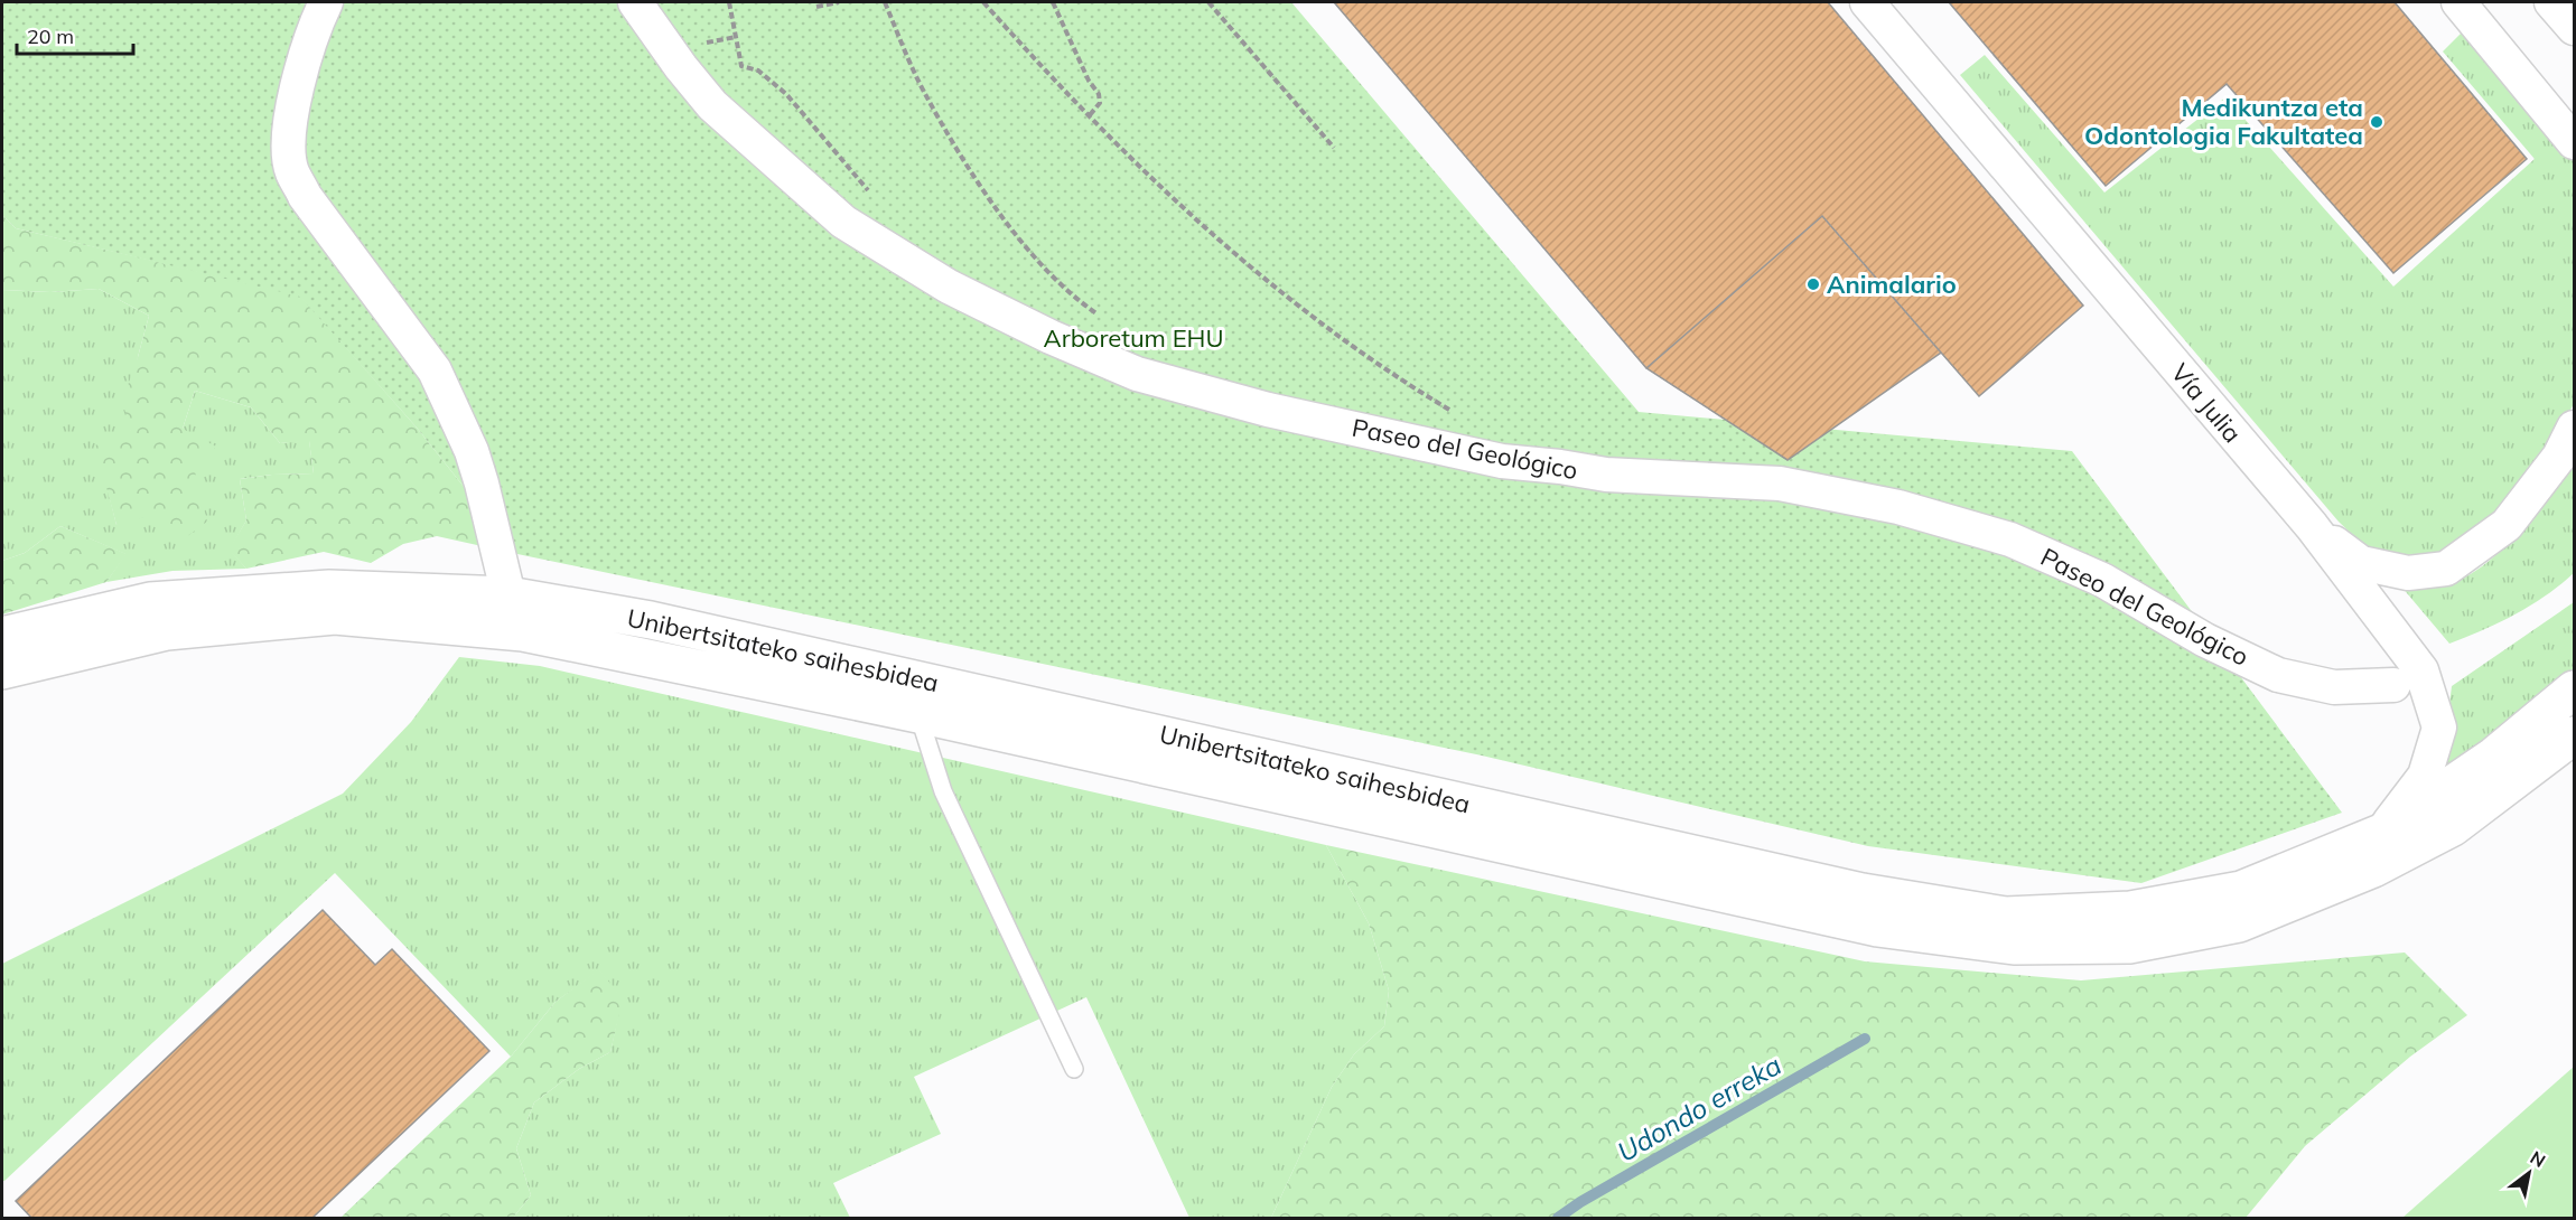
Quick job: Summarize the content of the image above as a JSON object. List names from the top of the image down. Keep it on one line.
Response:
{"streets":{"main road":["Unibertsitateko saihesbidea"],"street":["Vía Julia","Paseo del Geológico"]},"crossings":[["Vía Julia","Unibertsitateko saihesbidea"]],"water":["Udondo erreka"],"parks":["Arboretum EHU"],"places":["Medikuntza eta Odontologia Fakultatea","Animalario"],"scale_bar":"20 m","north":"top right"}
